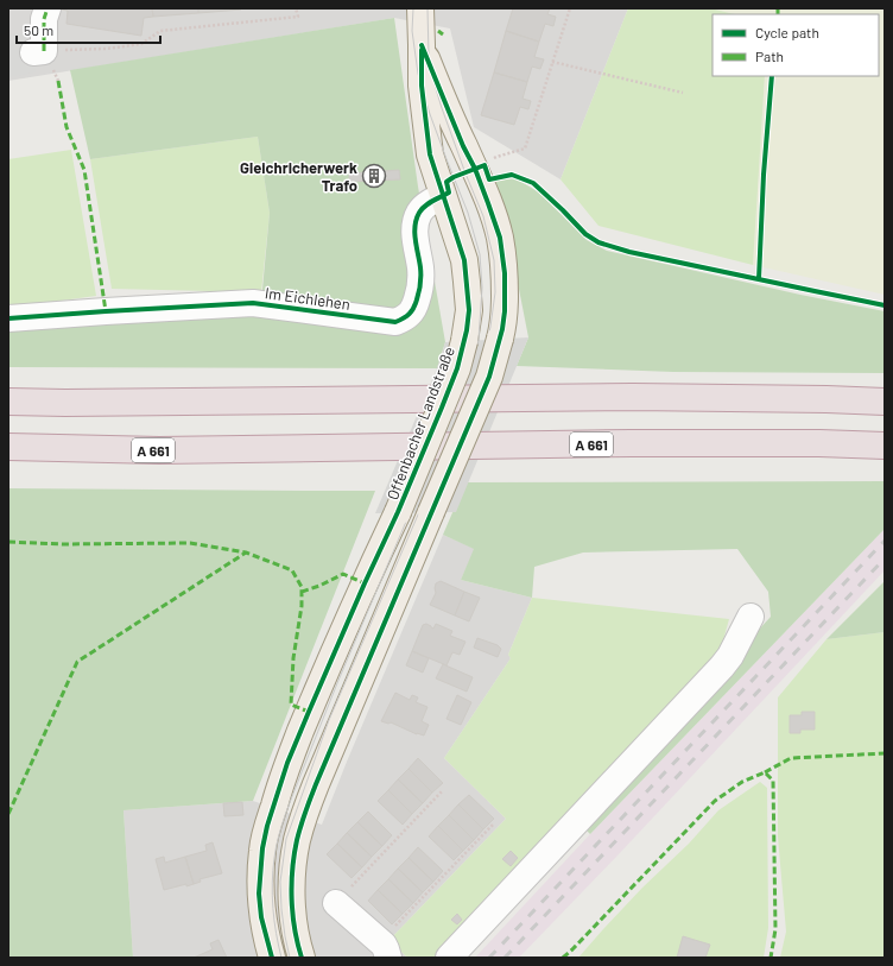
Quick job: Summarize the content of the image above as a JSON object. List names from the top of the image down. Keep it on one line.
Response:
{"streets":{"highway":["A 661"],"main road":["Offenbacher Landstraße"],"street":["Im Eichlehen"]},"crossings":[["Im Eichlehen","Offenbacher Landstraße"]],"places":{"building":["Gleichricherwerk Trafo"]},"legend":["Cycle path","Path"],"scale_bar":"50 m"}
